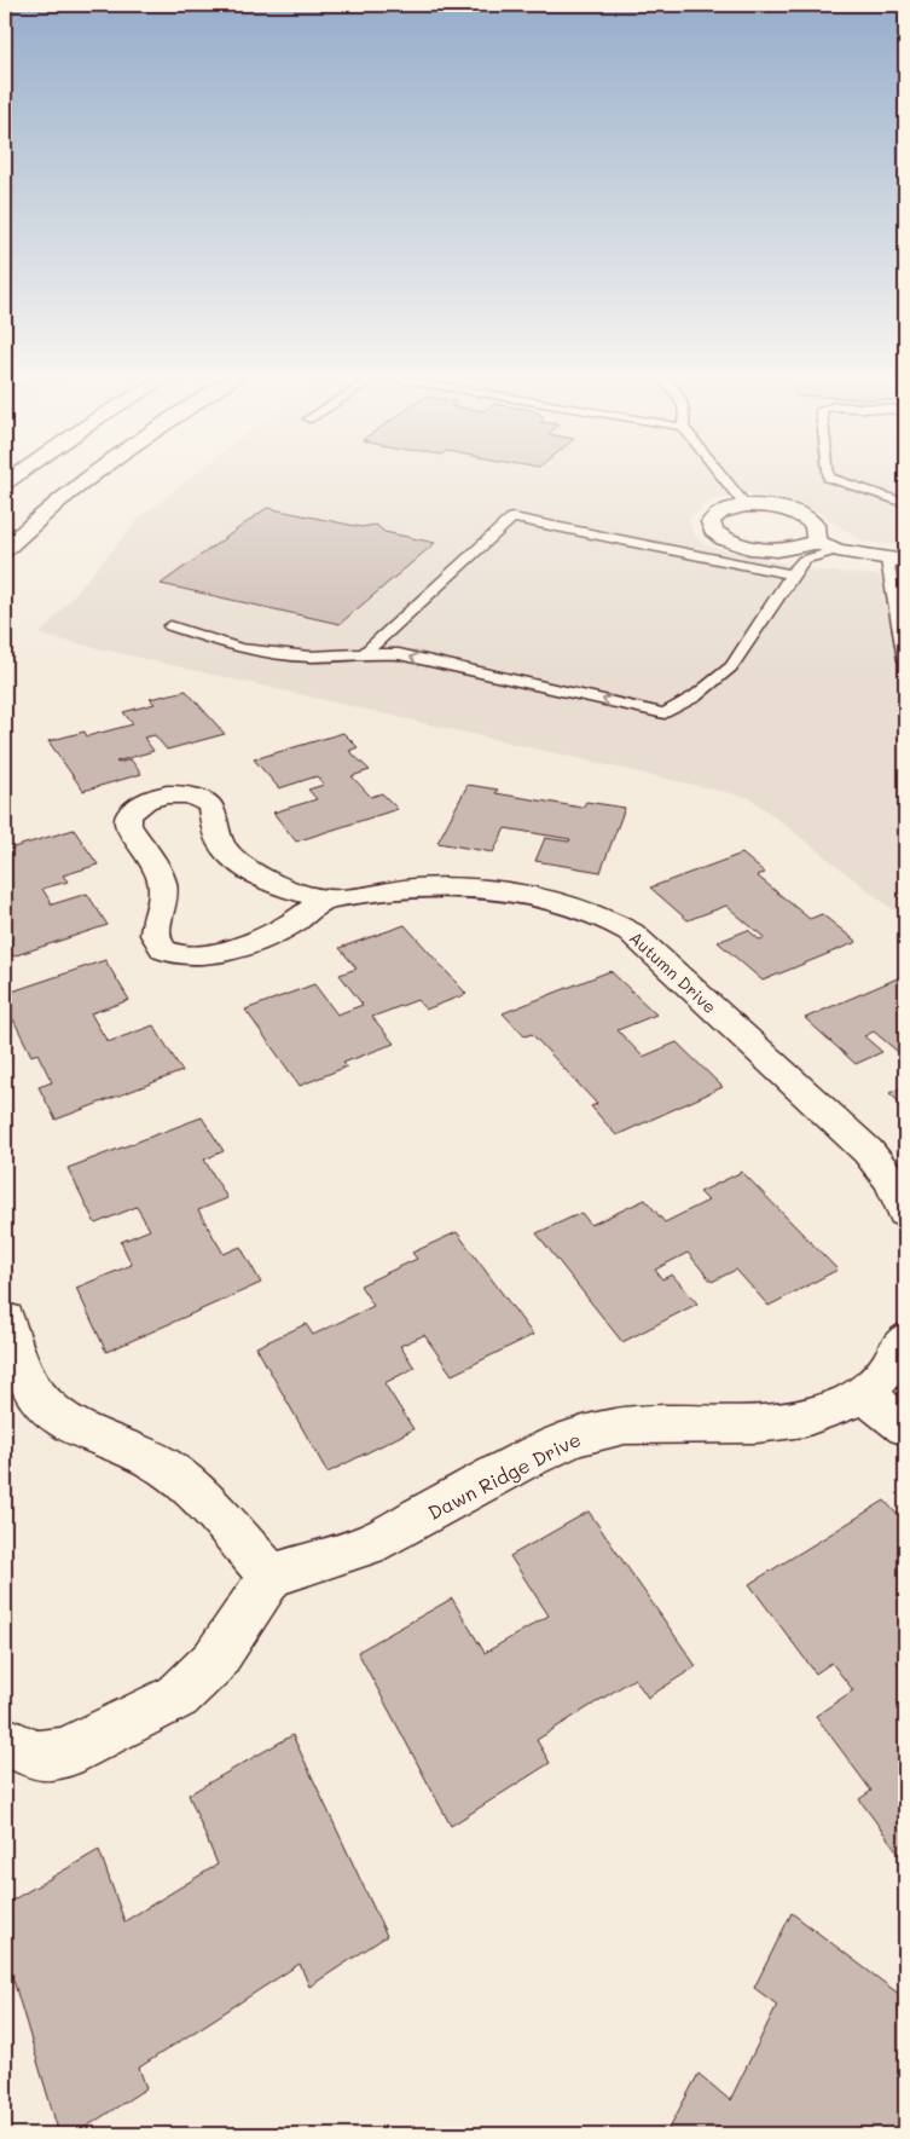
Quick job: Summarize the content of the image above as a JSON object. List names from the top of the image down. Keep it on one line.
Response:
{"streets":{"main road":["Autumn Drive","Dawn Ridge Drive"]}}
